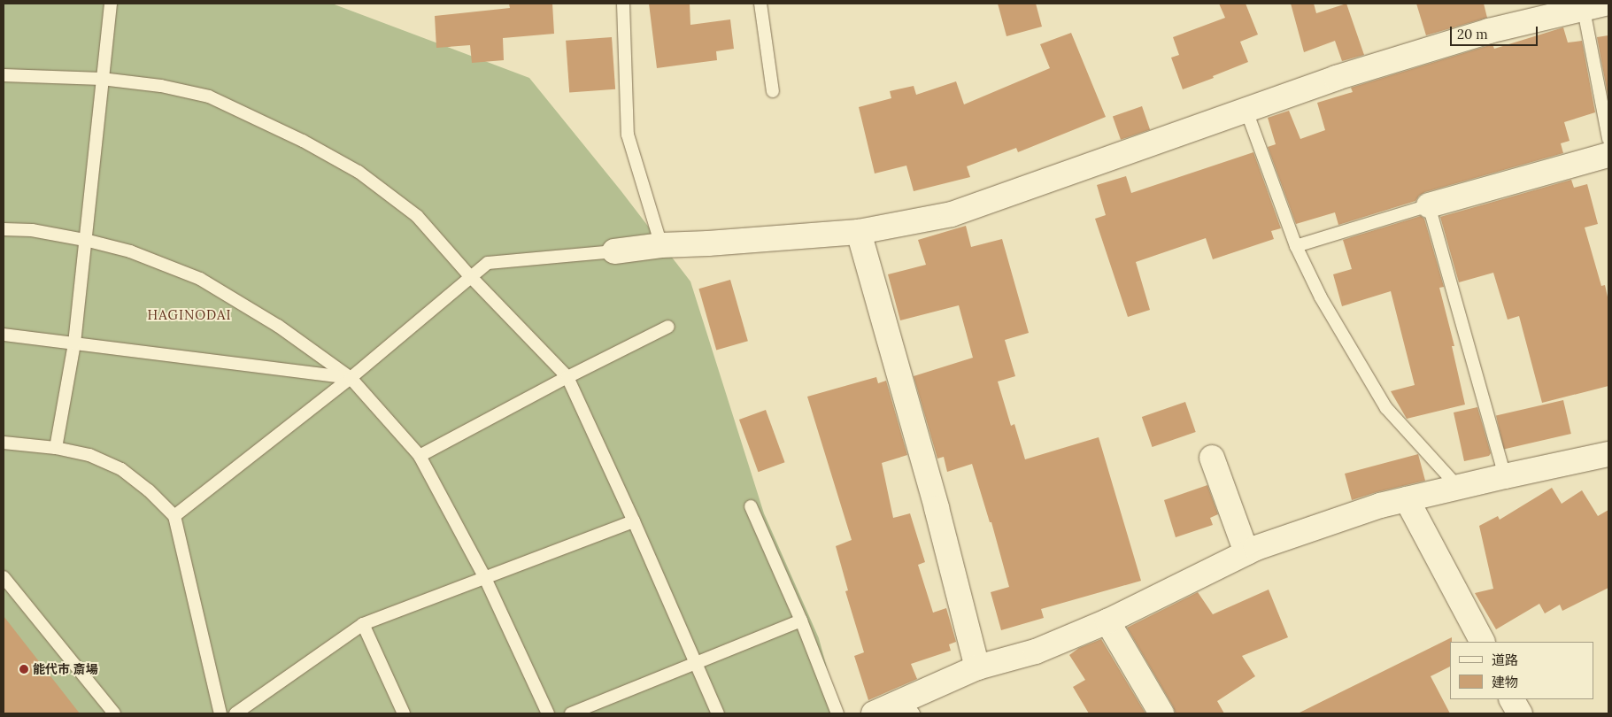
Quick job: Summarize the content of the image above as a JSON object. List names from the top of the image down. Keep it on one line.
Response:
{"districts":["HAGINODAI"],"places":["能代市 斎場"],"legend":["道路","建物"],"scale_bar":"20 m"}
